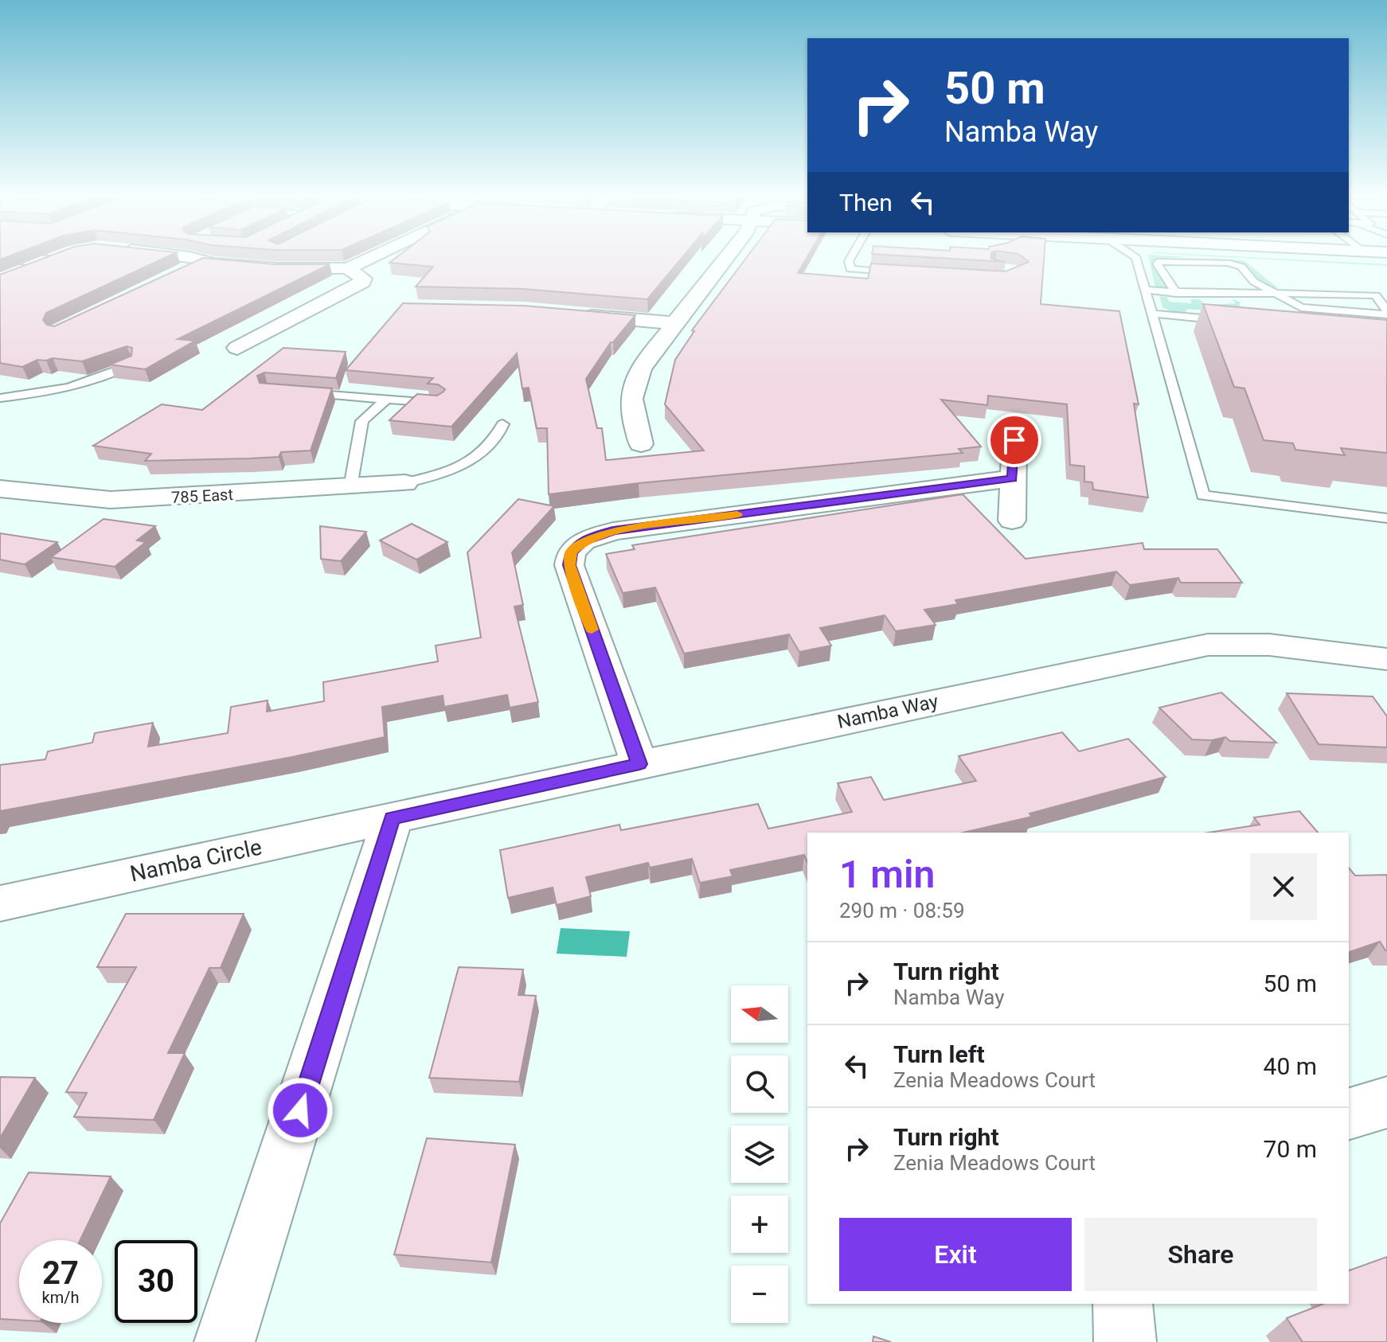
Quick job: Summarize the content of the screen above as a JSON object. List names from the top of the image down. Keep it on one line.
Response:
{"streets":{"street":["785 East","Namba Way","Namba Circle"]},"crossings":[["Namba Way","Namba Circle"]],"north":"left","page":{"turn":["50 m","Namba Way"],"then":"Then","heading":["1 min","290 m · 08:59"],"list":[{"name":"Turn right","note":"Namba Way","value":"50 m"},{"name":"Turn left","note":"Zenia Meadows Court","value":"40 m"},{"name":"Turn right","note":"Zenia Meadows Court","value":"70 m"}],"map_buttons":["+","−"],"buttons":["Exit","Share"],"speed":"27 km/h","limit":"30"}}
